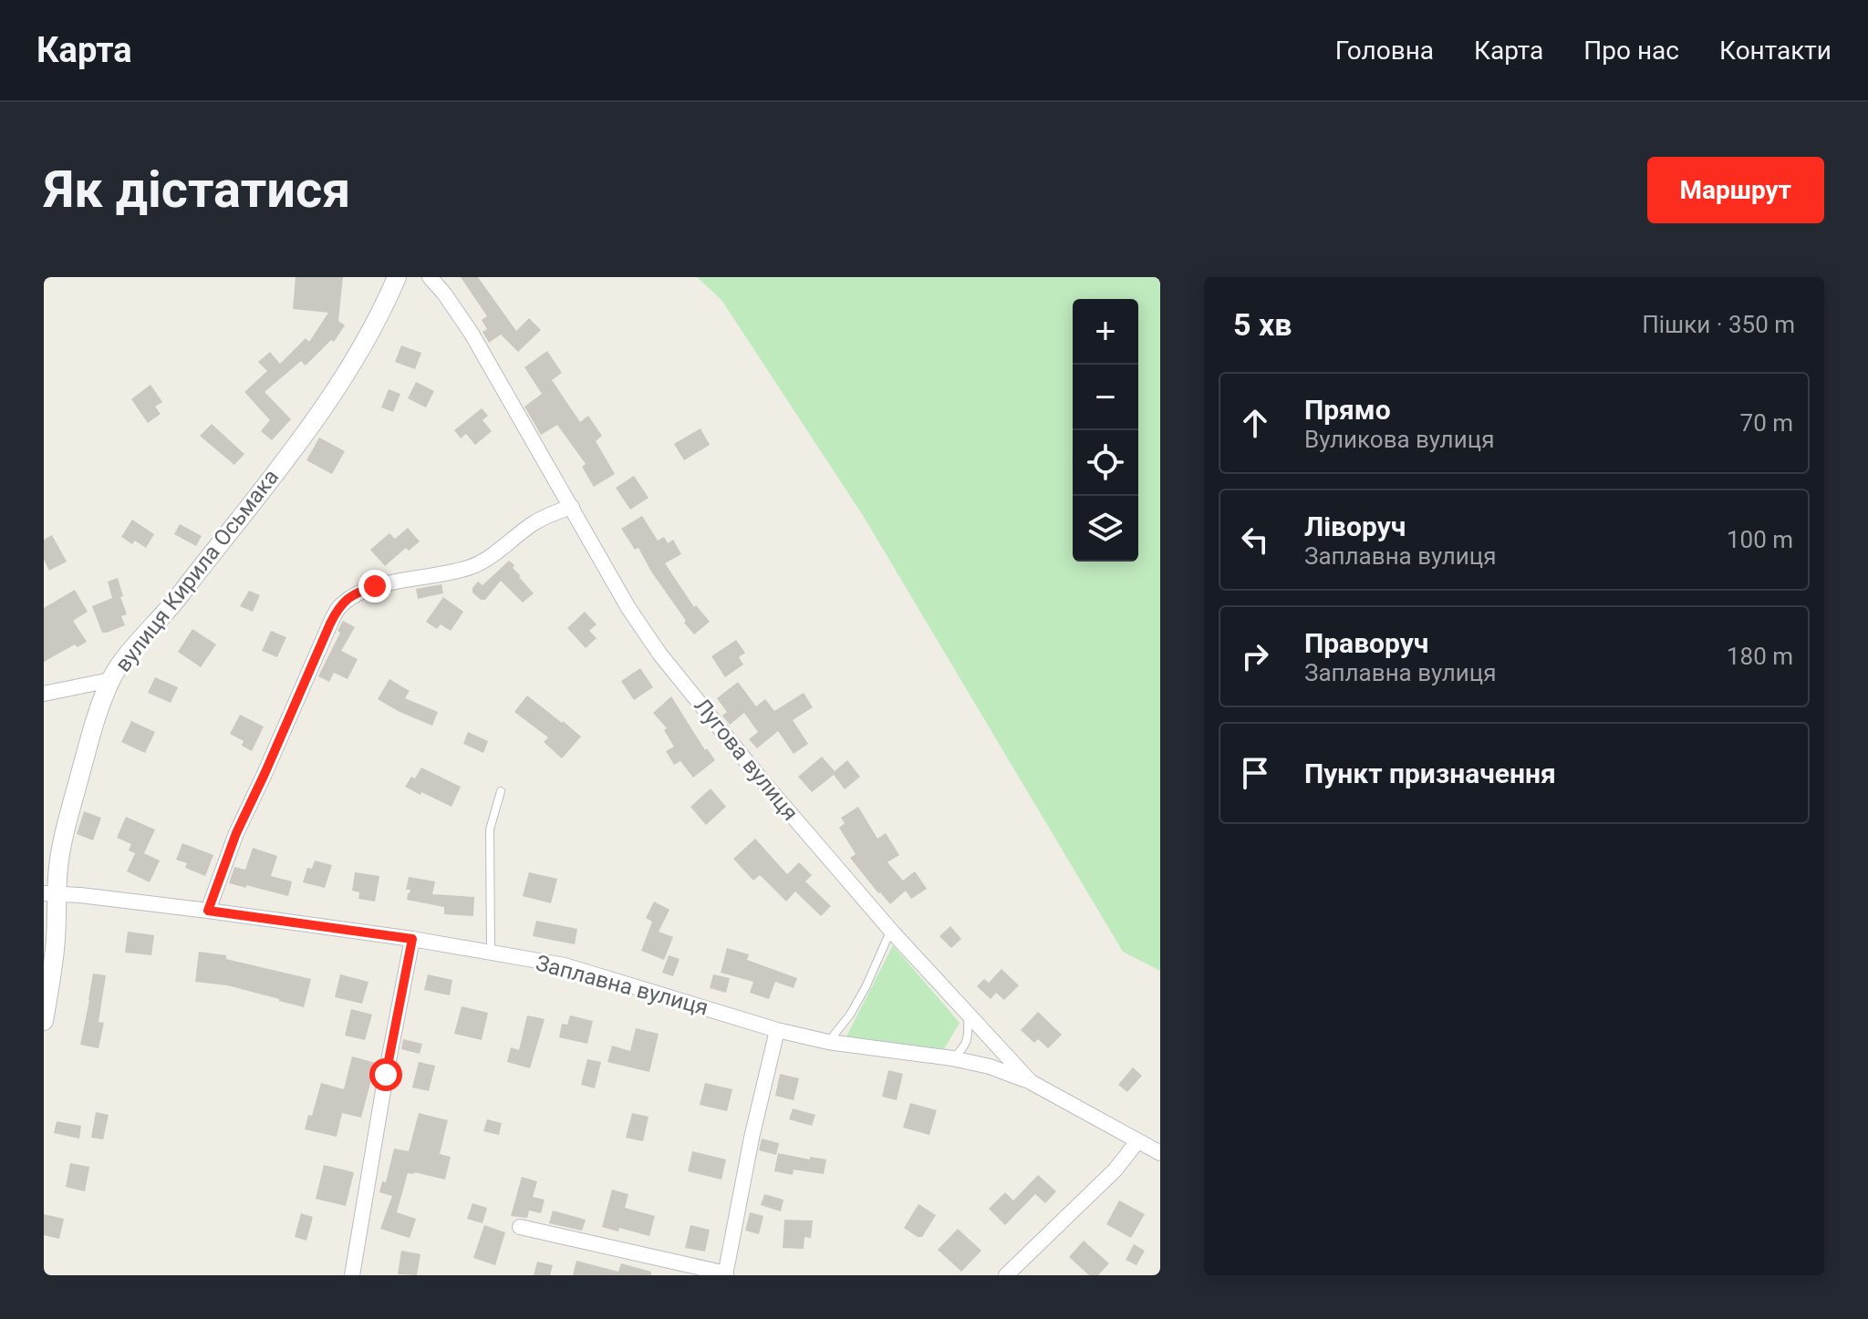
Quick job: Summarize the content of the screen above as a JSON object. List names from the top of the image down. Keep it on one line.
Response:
{"streets":{"street":["вулиця Кирила Осьмака","Лугова вулиця","Заплавна вулиця"]},"crossings":[["вулиця Кирила Осьмака","Заплавна вулиця"],["Лугова вулиця","Заплавна вулиця"]],"page":{"header":"Карта","nav":["Головна","Карта","Про нас","Контакти"],"buttons":"Маршрут","title":"Як дістатися","heading":["5 хв","Пішки · 350 m"],"map_buttons":["+","−"],"list":[["Прямо","Вуликова вулиця","70 m"],["Ліворуч","Заплавна вулиця","100 m"],["Праворуч","Заплавна вулиця","180 m"],"Пункт призначення"]}}
